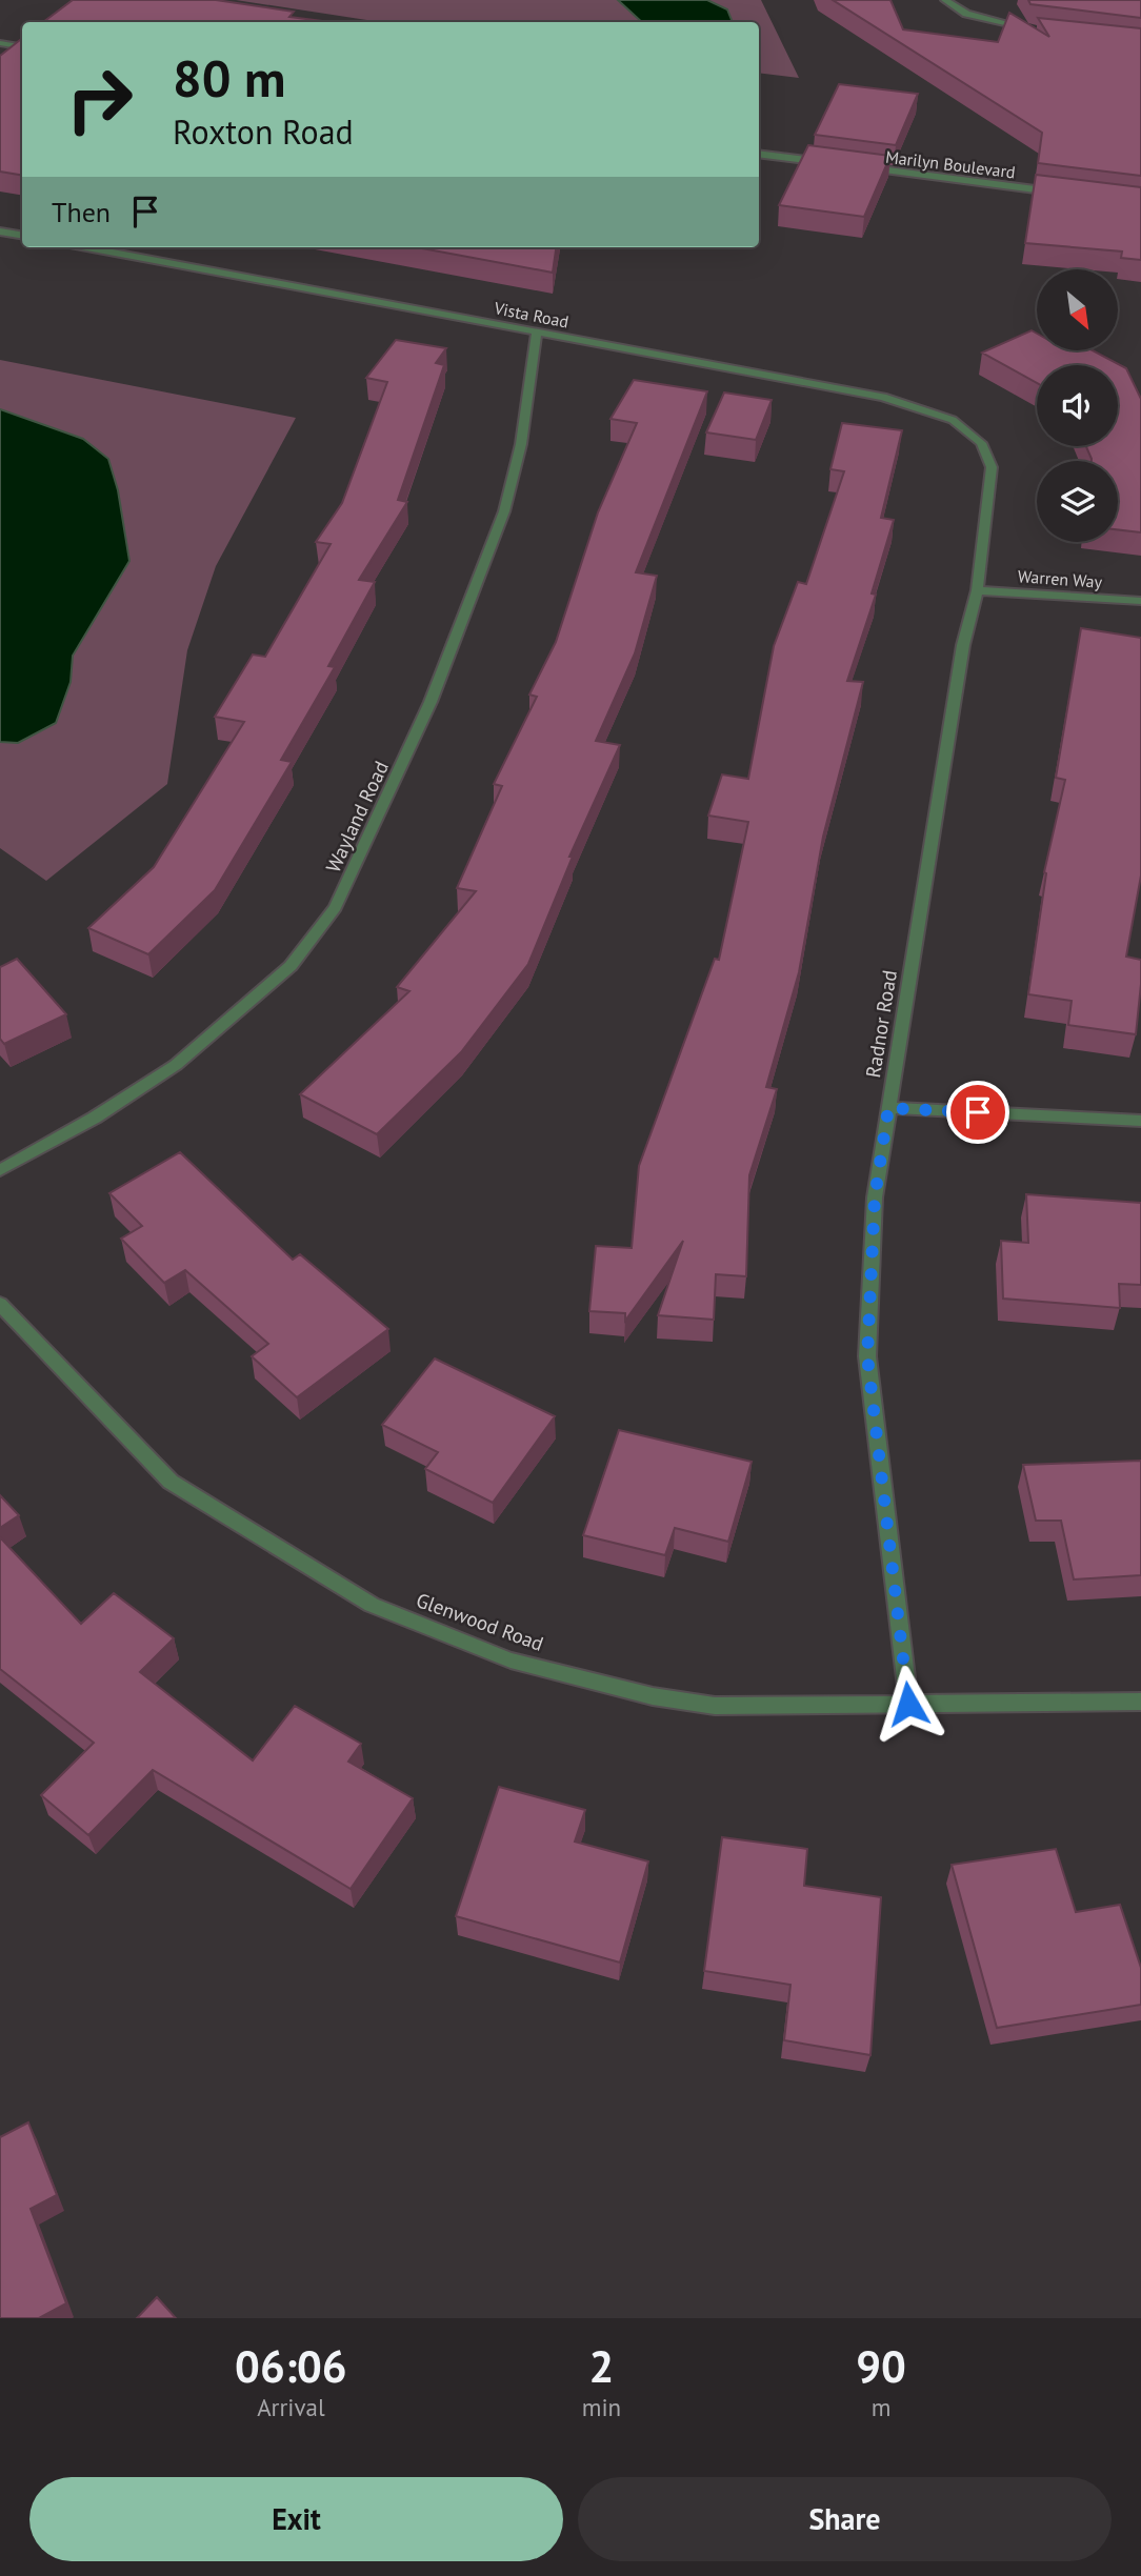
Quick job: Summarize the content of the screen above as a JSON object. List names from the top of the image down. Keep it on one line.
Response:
{"streets":{"street":["Marilyn Boulevard","Vista Road","Warren Way","Wayland Road","Radnor Road","Glenwood Road"]},"crossings":[["Vista Road","Wayland Road"],["Vista Road","Radnor Road"],["Warren Way","Radnor Road"],["Radnor Road","Glenwood Road"]],"north":"bottom right","page":{"turn":["80 m","Roxton Road"],"then":"Then","eta":["06:06","Arrival","2","min","90","m"],"buttons":["Exit","Share"]}}
